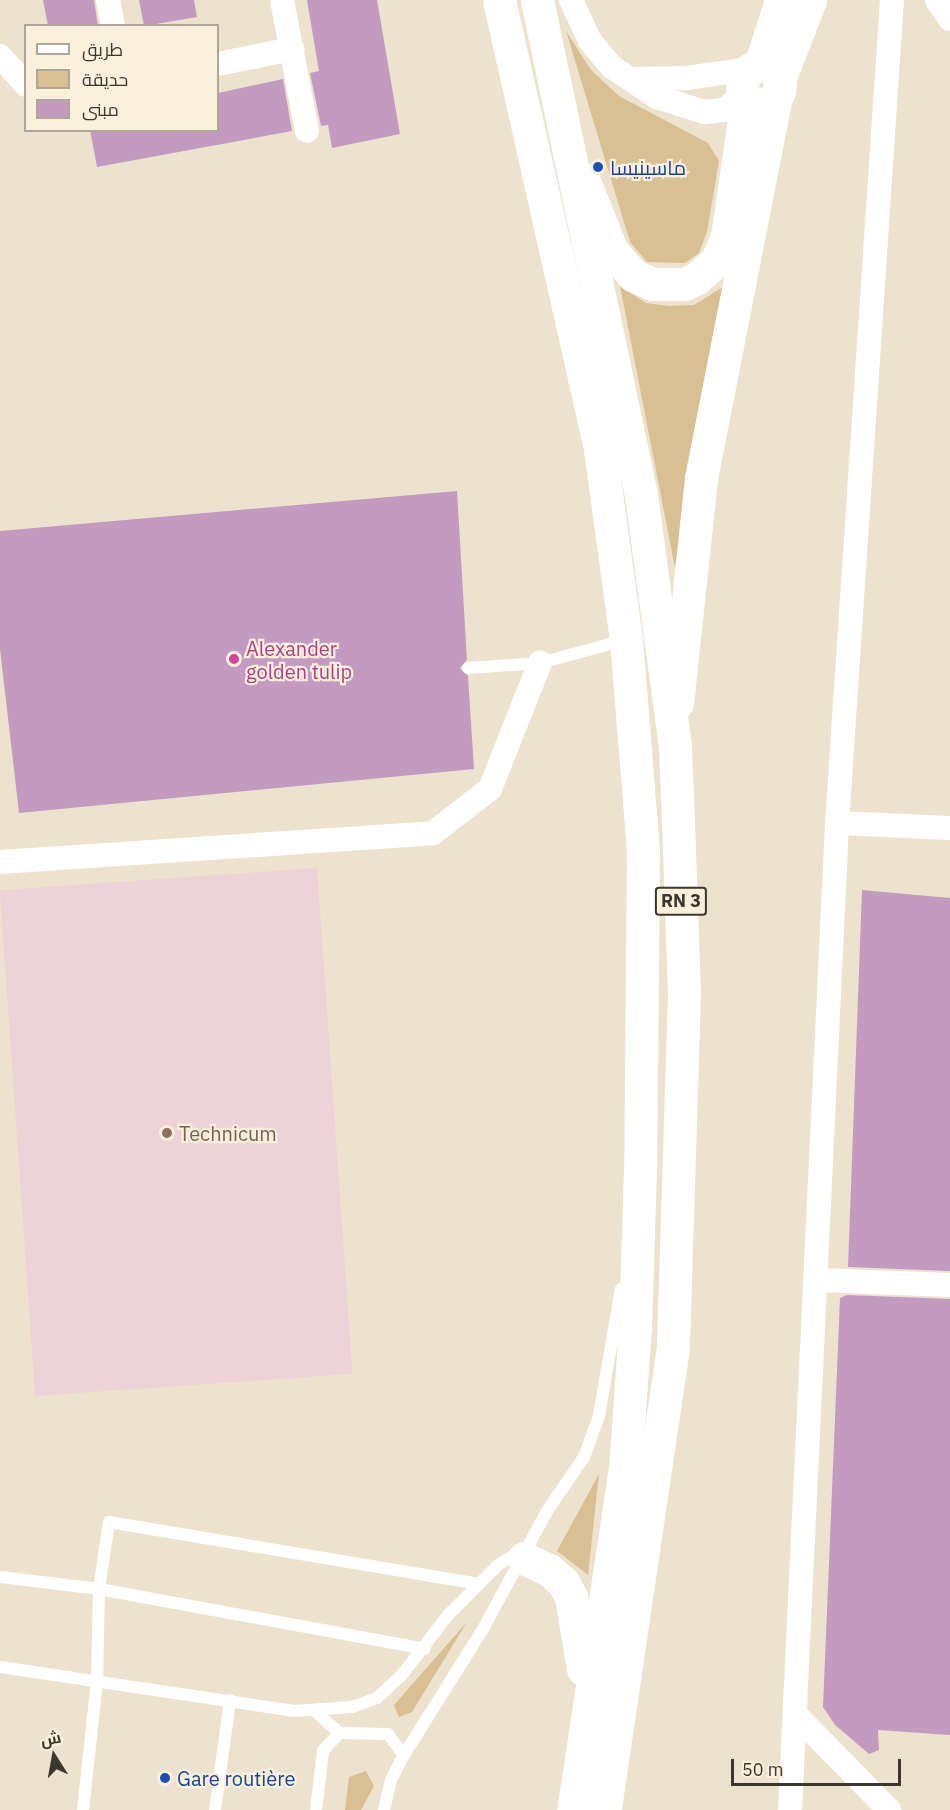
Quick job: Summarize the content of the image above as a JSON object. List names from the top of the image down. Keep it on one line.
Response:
{"streets":{"main road":["RN 3"]},"places":["ماسينيسا","Alexander golden tulip","Technicum","Gare routière"],"legend":["طريق","حديقة","مبنى"],"scale_bar":"50 m","north":"top"}
